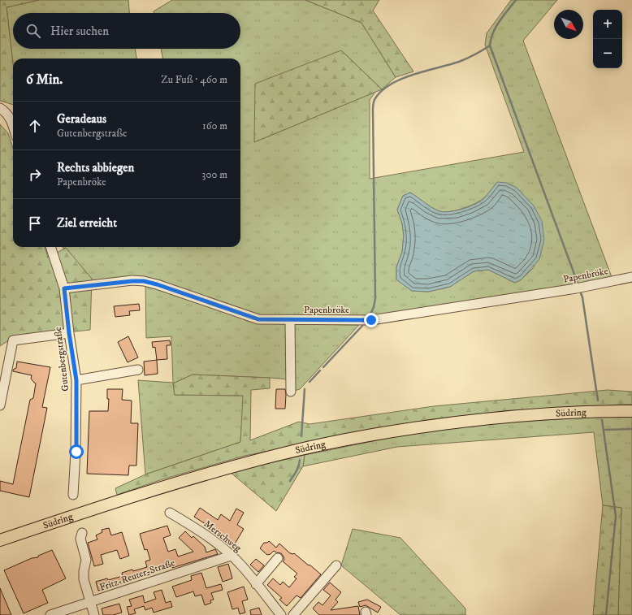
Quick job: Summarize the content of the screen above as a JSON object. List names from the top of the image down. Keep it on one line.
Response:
{"streets":{"main road":["Südring"],"street":["Papenbröke","Gutenbergstraße","Merschweg","Fritz-Reuter-Straße"]},"crossings":[["Papenbröke","Gutenbergstraße"],["Merschweg","Fritz-Reuter-Straße"]],"north":"bottom right","page":{"map_buttons":["+","−"],"search":"Hier suchen","heading":["6 Min.","Zu Fuß · 460 m"],"list":[["Geradeaus","Gutenbergstraße","160 m"],["Rechts abbiegen","Papenbröke","300 m"],"Ziel erreicht"]}}
